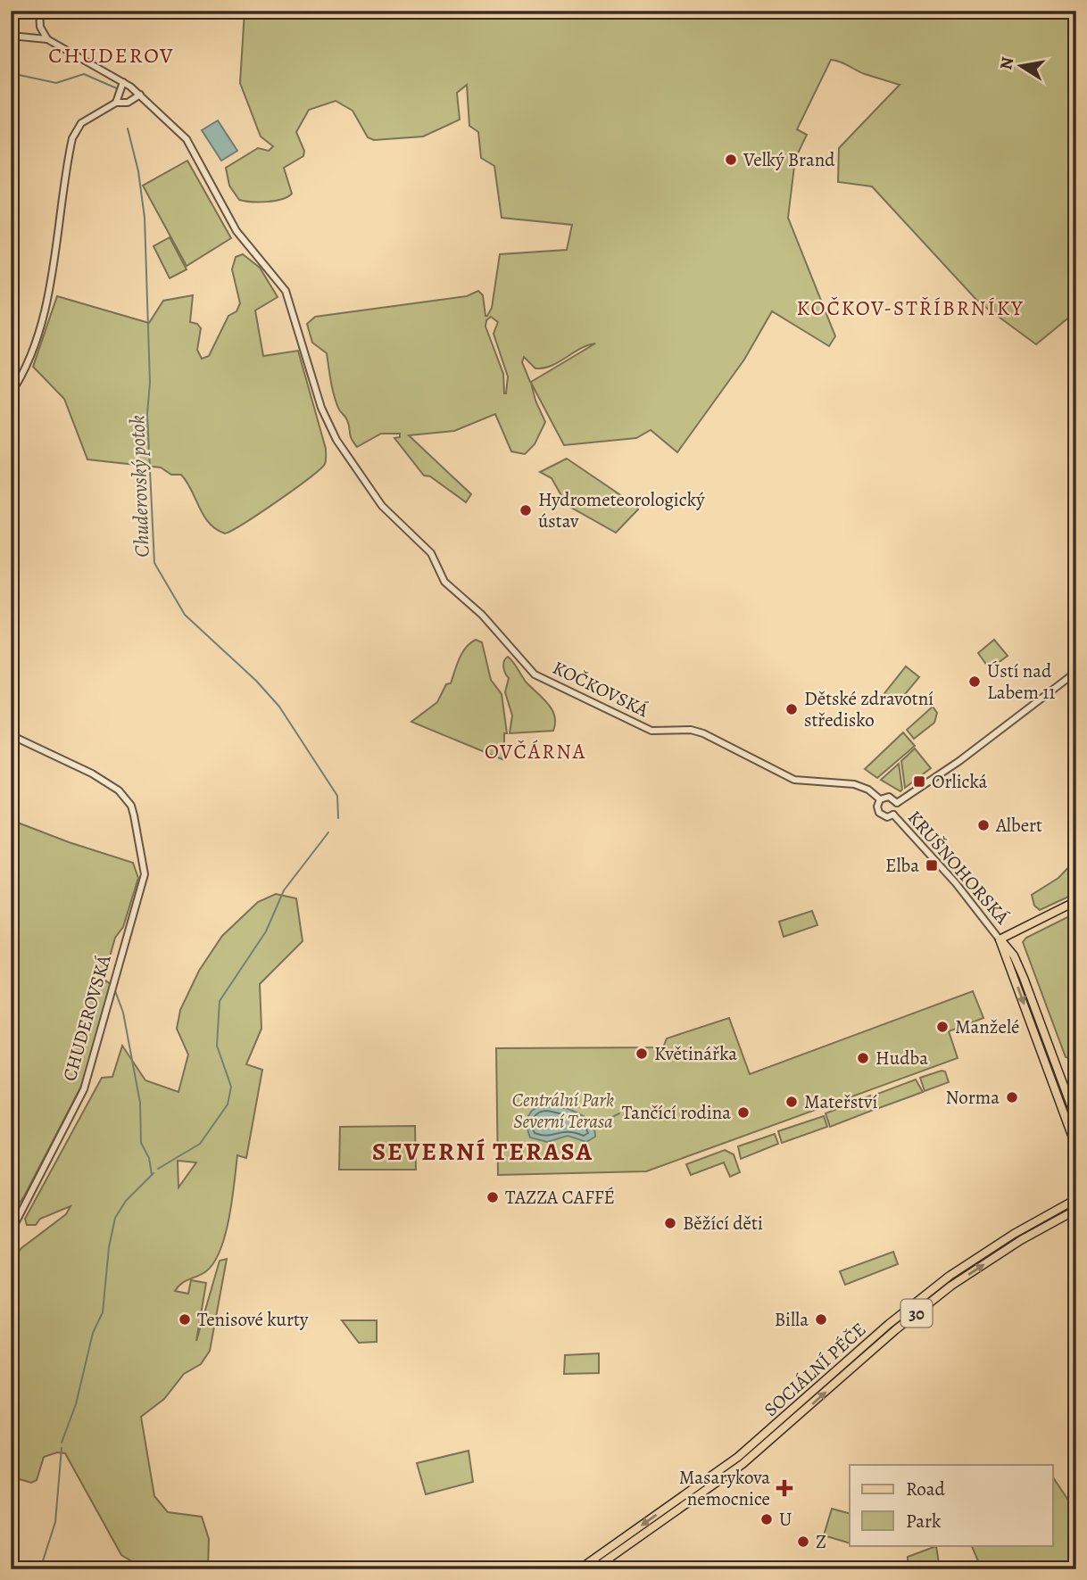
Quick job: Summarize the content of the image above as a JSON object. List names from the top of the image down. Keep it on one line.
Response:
{"streets":{"main road":["KRUŠNOHORSKÁ","30","SOCIÁLNÍ PÉČE"],"street":["KOČKOVSKÁ","CHUDEROVSKÁ"]},"crossings":[["KOČKOVSKÁ","KRUŠNOHORSKÁ"]],"one_way":["KRUŠNOHORSKÁ"],"districts":["CHUDEROV","KOČKOV-STŘÍBRNÍKY","OVČÁRNA","SEVERNÍ TERASA"],"water":["Chuderovský potok"],"parks":["Centrální Park Severní Terasa"],"places":{"other":["Velký Brand","Hydrometeorologický ústav","Ústí nad Labem 11","Dětské zdravotní středisko","Albert","Manželé","Květinářka","Hudba","Norma","Mateřství","Tančící rodina","TAZZA CAFFÉ","Běžící děti","Tenisové kurty","Billa","U","Z"],"transit":["Orlická","Elba"],"health":["Masarykova nemocnice"]},"legend":["Road","Park"],"north":"left"}
